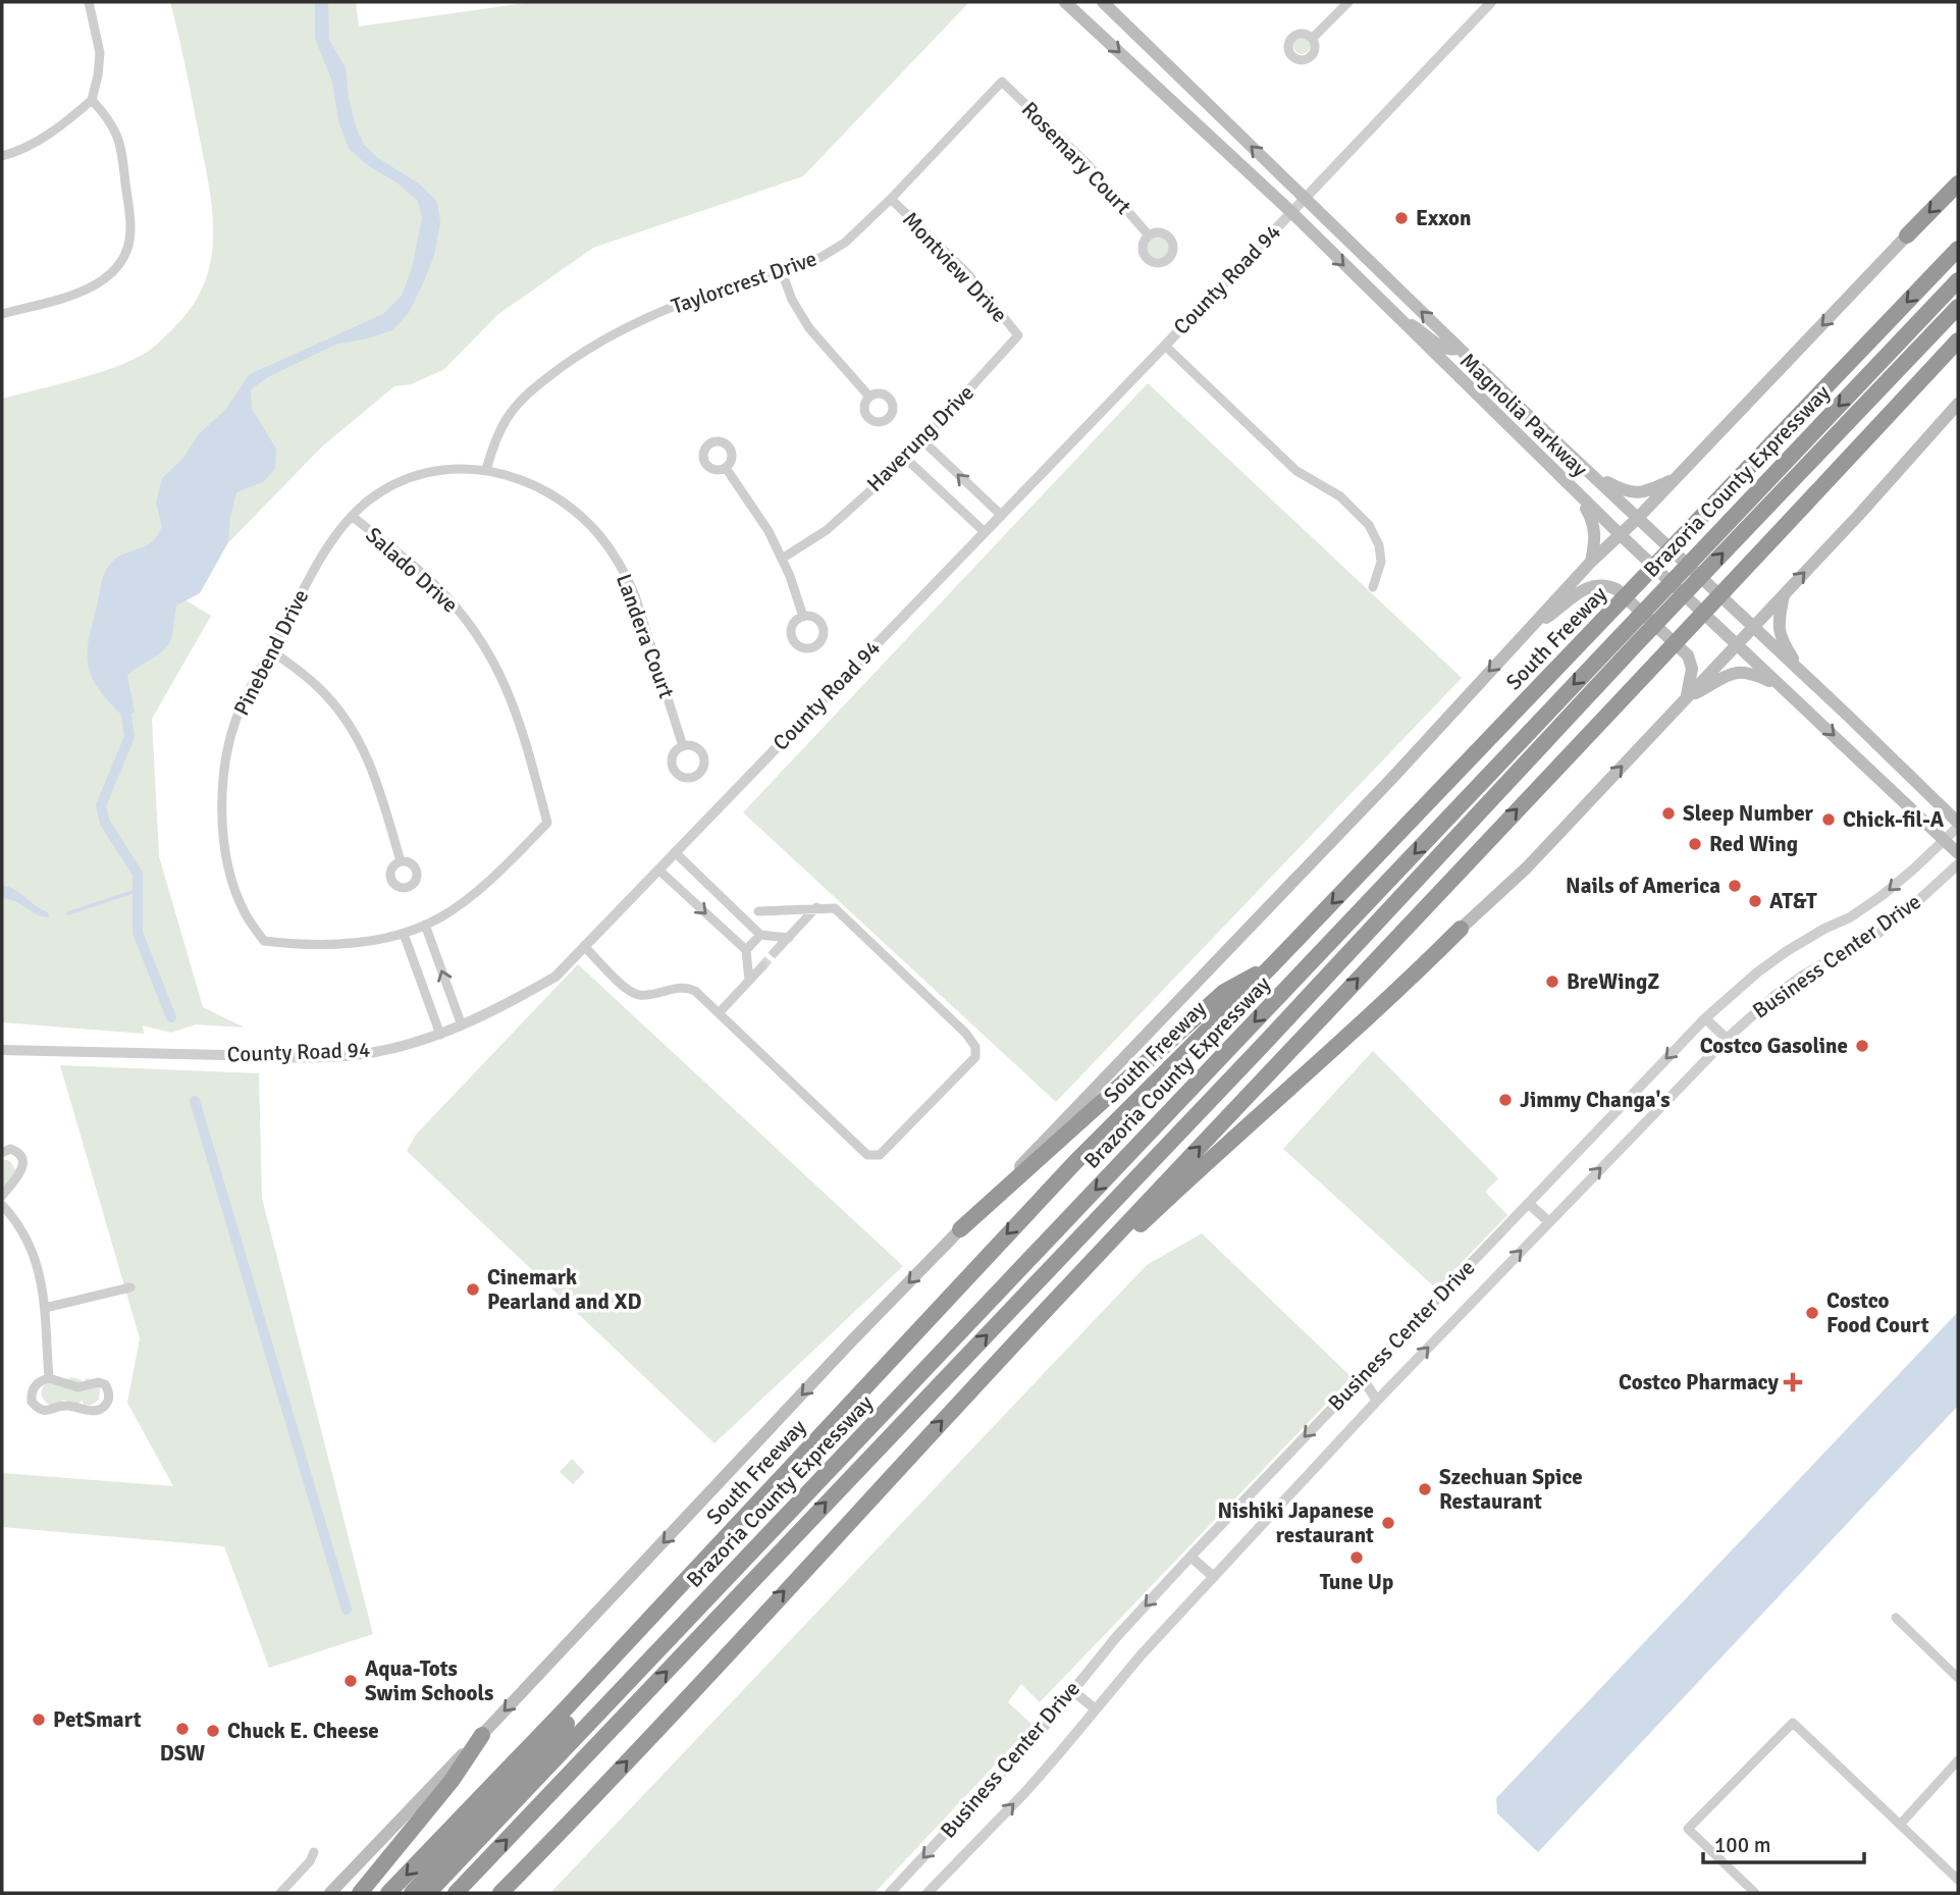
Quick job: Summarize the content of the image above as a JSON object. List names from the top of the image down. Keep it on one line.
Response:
{"streets":{"highway":["Brazoria County Expressway","South Freeway"],"main road":["Magnolia Parkway"],"street":["Rosemary Court","Montview Drive","County Road 94","Taylorcrest Drive","Haverung Drive","Salado Drive","Landera Court","Pinebend Drive","Business Center Drive"]},"crossings":[["Rosemary Court","Taylorcrest Drive"],["Montview Drive","Taylorcrest Drive"],["Montview Drive","Haverung Drive"],["County Road 94","Magnolia Parkway"],["Taylorcrest Drive","Landera Court"],["Taylorcrest Drive","Pinebend Drive"],["Magnolia Parkway","Business Center Drive"],["Salado Drive","Pinebend Drive"],["Landera Court","Pinebend Drive"]],"places":{"other":["Exxon","Sleep Number","Chick-fil-A","Red Wing","Nails of America","AT&T","BreWingZ","Costco Gasoline","Jimmy Changa's","Cinemark Pearland and XD","Costco Food Court","Szechuan Spice Restaurant","Nishiki Japanese restaurant","Tune Up","Aqua-Tots Swim Schools","PetSmart","DSW","Chuck E. Cheese"],"health":["Costco Pharmacy"]},"scale_bar":"100 m"}
